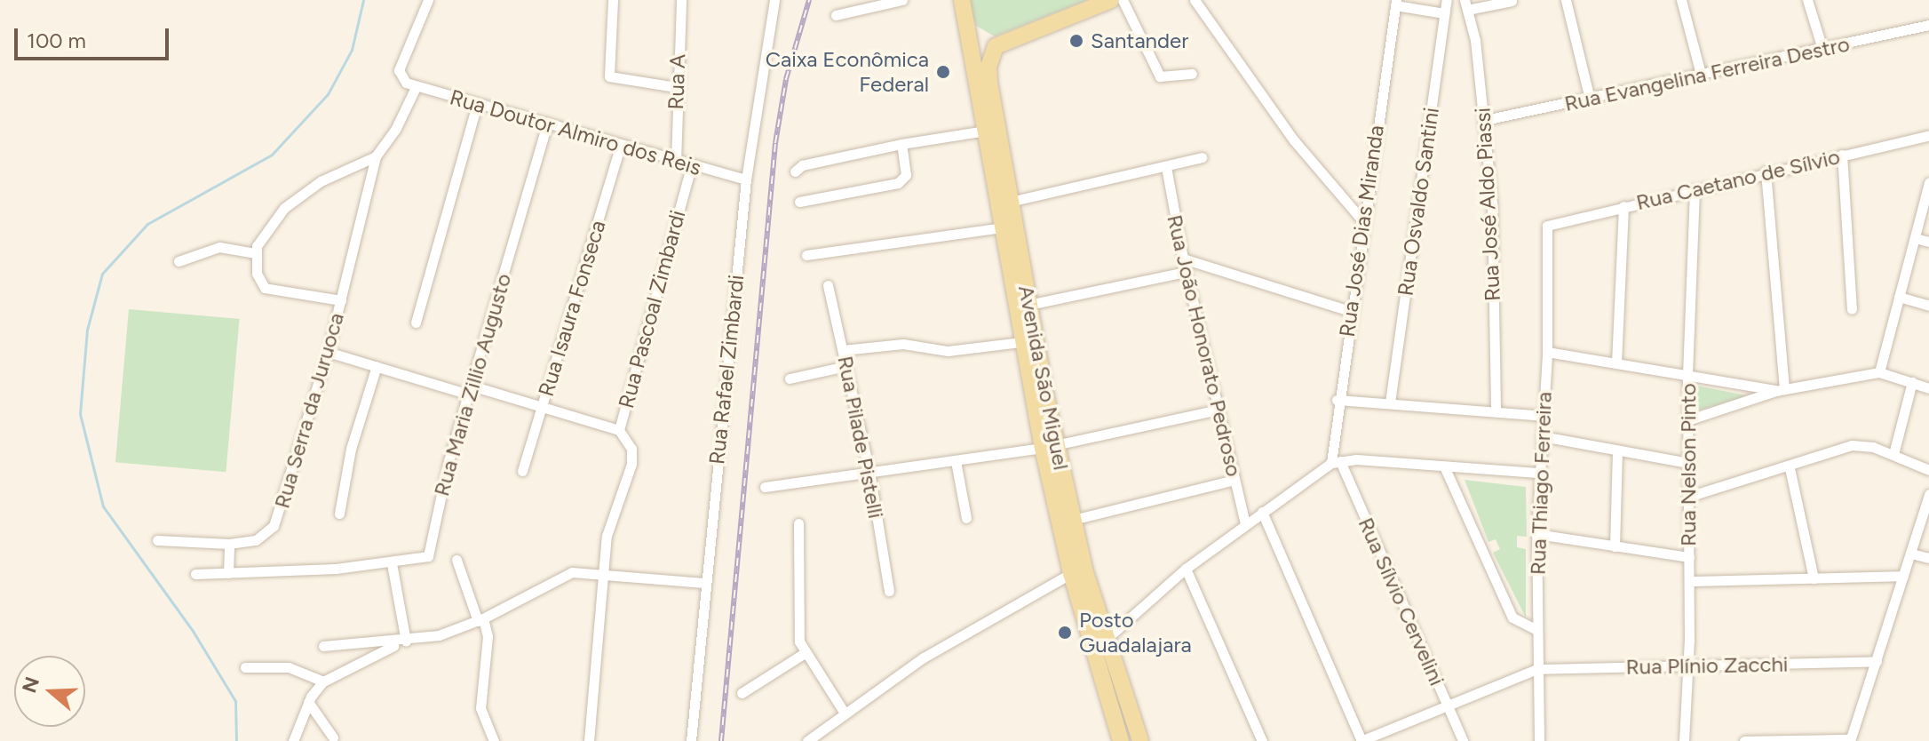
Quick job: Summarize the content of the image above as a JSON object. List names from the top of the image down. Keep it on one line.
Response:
{"streets":{"main road":["Avenida São Miguel"],"street":["Rua Evangelina Ferreira Destro","Rua A","Rua Doutor Almiro dos Reis","Rua Caetano de Sílvio","Rua Osvaldo Santini","Rua José Aldo Piassi","Rua José Dias Miranda","Rua Isaura Fonseca","Rua Pascoal Zimbardi","Rua João Honorato Pedroso","Rua Rafael Zimbardi","Rua Maria Zillio Augusto","Rua Serra da Juruoca","Rua Pilade Pistelli","Rua Nelson Pinto","Rua Thiago Ferreira","Rua Sílvio Cervelini","Rua Plínio Zacchi"]},"crossings":[["Rua Evangelina Ferreira Destro","Rua José Aldo Piassi"],["Rua A","Rua Doutor Almiro dos Reis"],["Rua Doutor Almiro dos Reis","Rua Isaura Fonseca"],["Rua Doutor Almiro dos Reis","Rua Pascoal Zimbardi"],["Rua Doutor Almiro dos Reis","Rua Rafael Zimbardi"],["Rua Doutor Almiro dos Reis","Rua Maria Zillio Augusto"],["Rua Caetano de Sílvio","Rua Nelson Pinto"],["Rua Caetano de Sílvio","Rua Thiago Ferreira"],["Rua José Dias Miranda","Rua Sílvio Cervelini"],["Rua Nelson Pinto","Rua Plínio Zacchi"],["Rua Thiago Ferreira","Rua Plínio Zacchi"]],"places":["Santander","Caixa Econômica Federal","Posto Guadalajara"],"scale_bar":"100 m","north":"left"}
